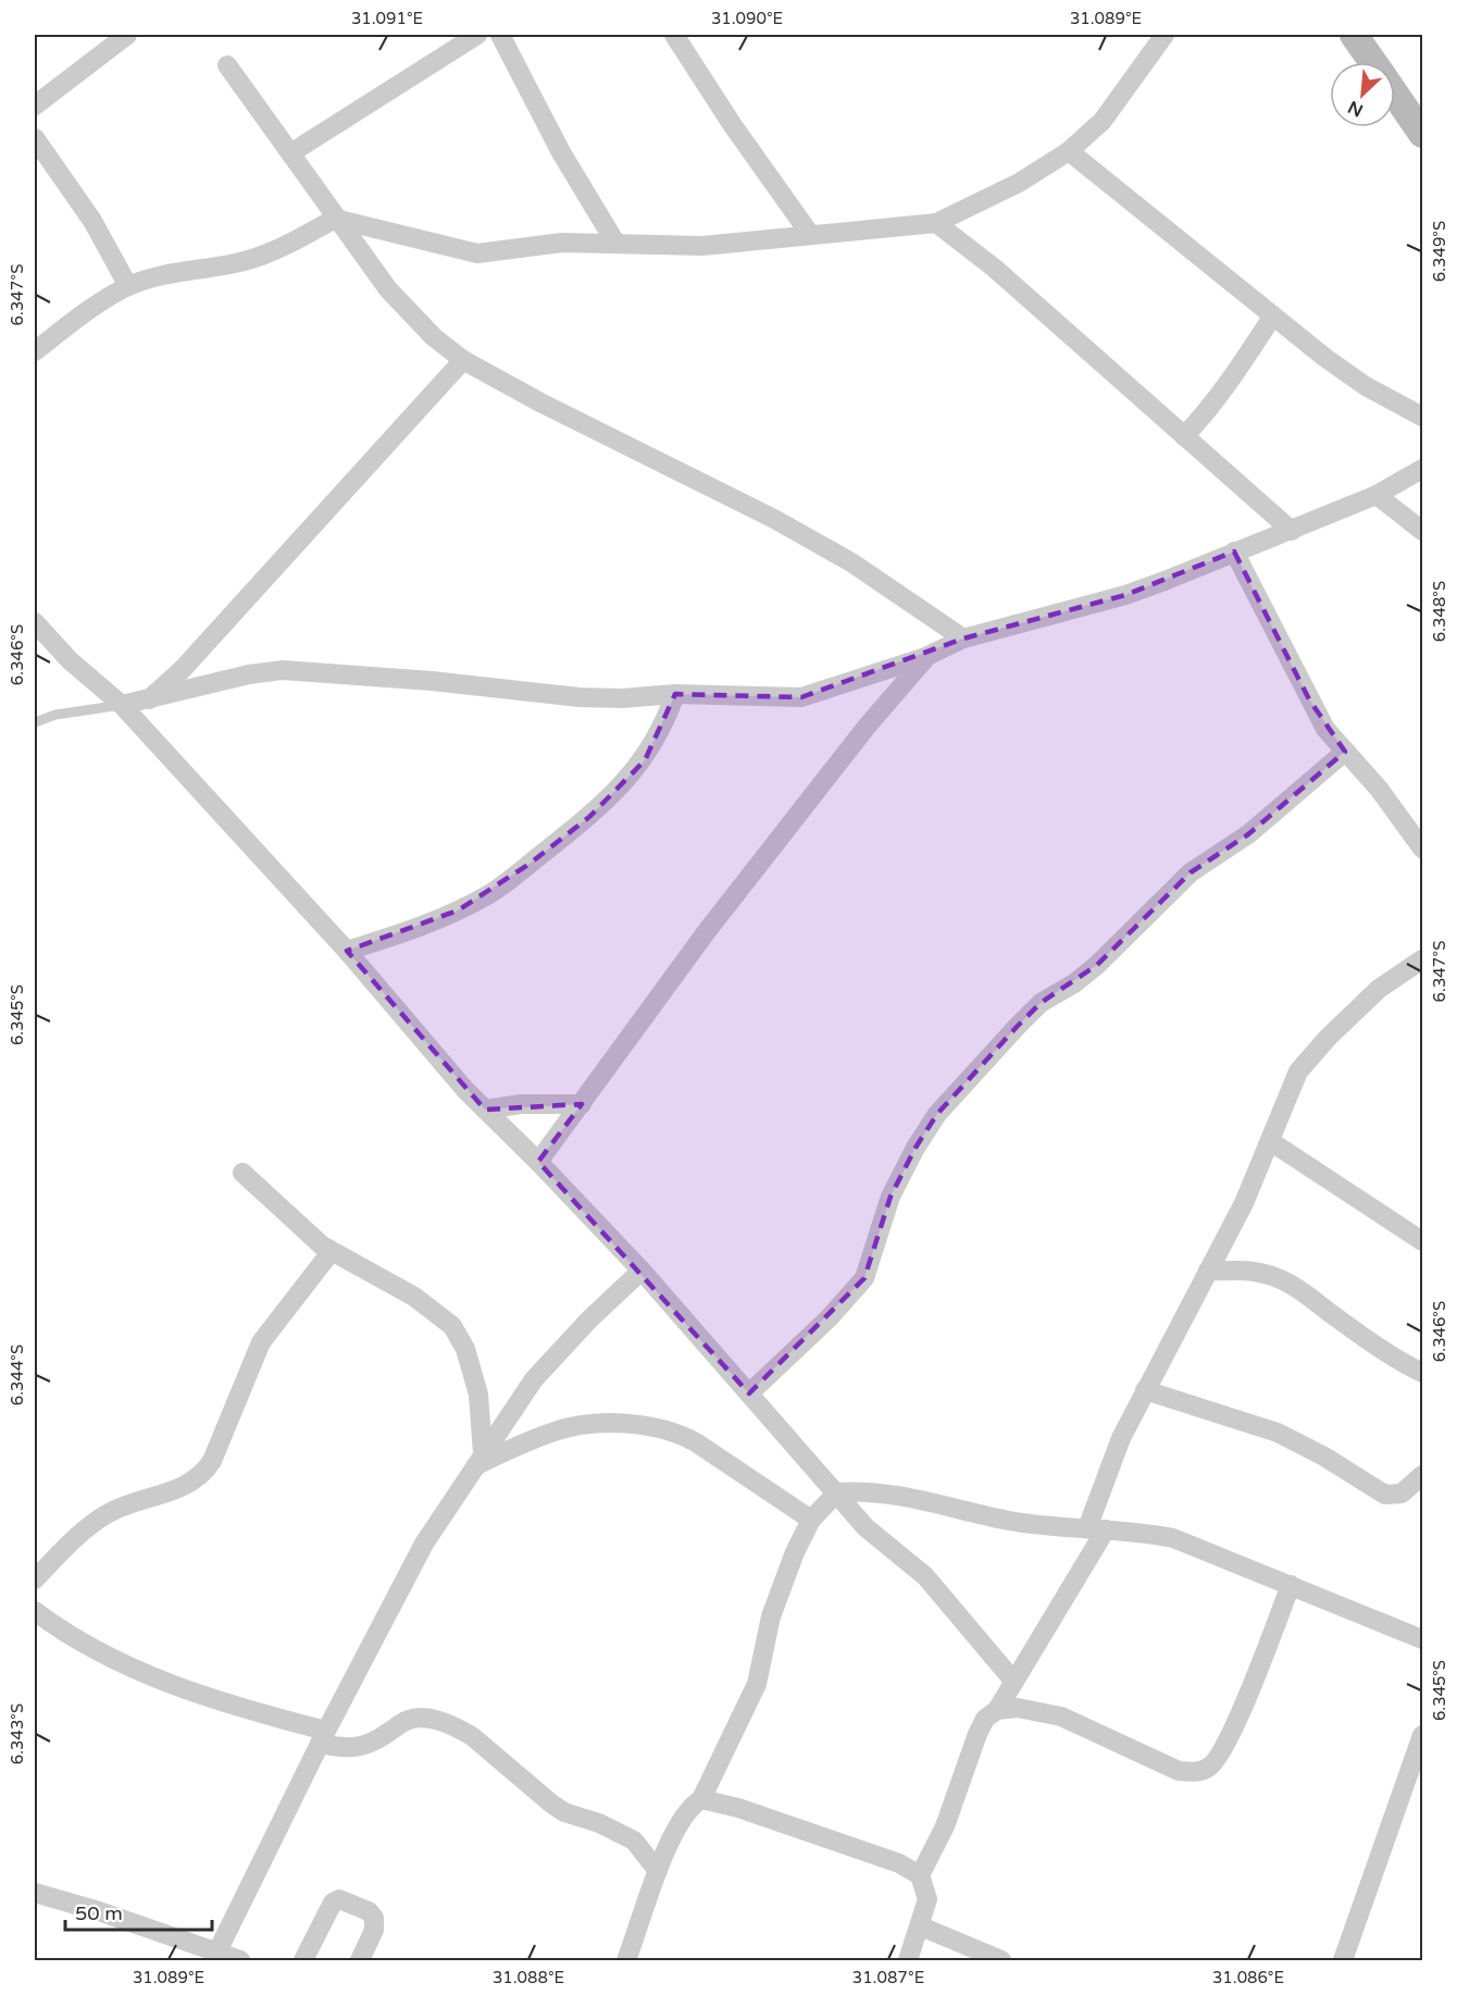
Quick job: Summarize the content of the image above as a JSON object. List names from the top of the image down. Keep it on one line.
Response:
{"scale_bar":"50 m","north":"bottom left","coordinates":["31.091°E","31.090°E","31.089°E","6.349°S","6.347°S","6.348°S","6.346°S","6.345°S","6.344°S","6.343°S","31.088°E","31.087°E","31.086°E"]}
